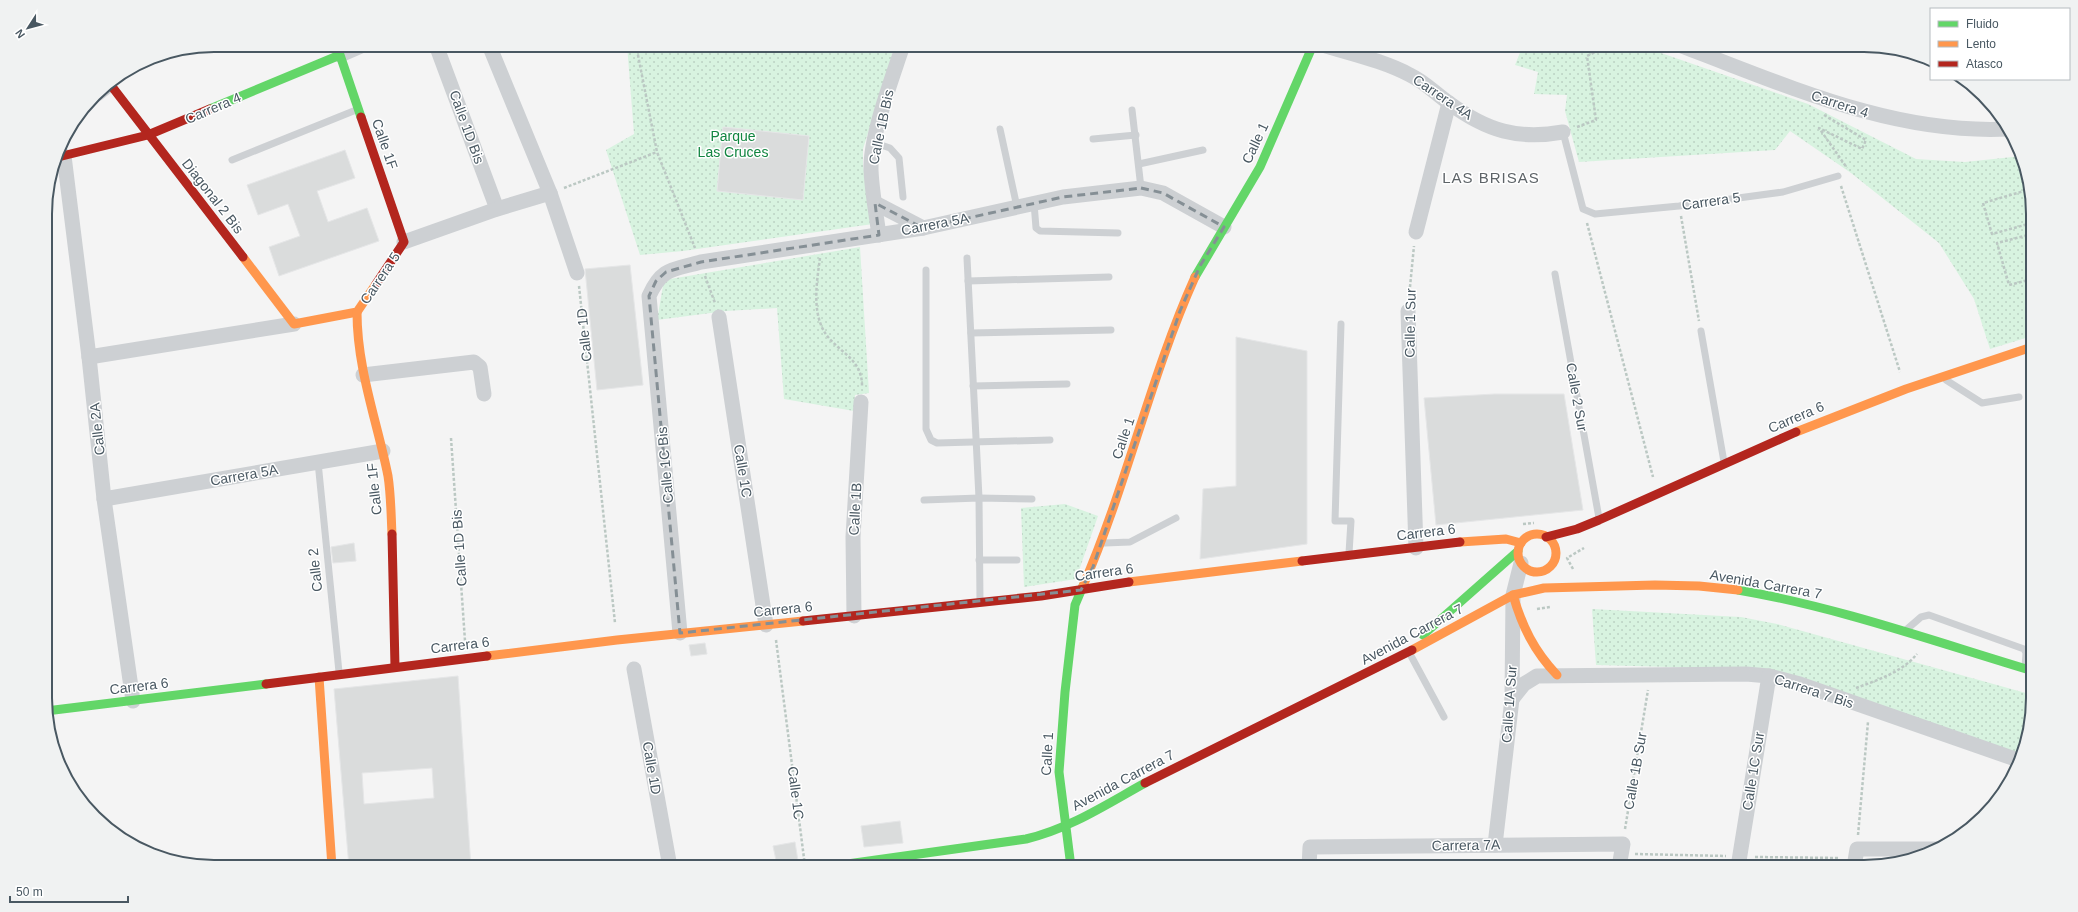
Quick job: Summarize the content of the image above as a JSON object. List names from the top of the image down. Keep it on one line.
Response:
{"streets":{"street":["Carrera 4A","Carrera 4","Calle 1D Bis","Calle 1B Bis","Calle 1","Calle 1F","Diagonal 2 Bis","Carrera 5","Carrera 5A","Calle 1 Sur","Calle 1D","Carrera 6","Calle 2A","Calle 1C Bis","Calle 1C","Calle 1B","Avenida Carrera 7","Carrera 7 Bis","Calle 1A Sur","Calle 1C Sur","Carrera 7A"],"lane":["Calle 2 Sur","Calle 2"],"path":["Calle 1B Sur"]},"crossings":[["Carrera 4","Calle 1F"],["Carrera 4","Diagonal 2 Bis"],["Calle 1D Bis","Carrera 5"],["Calle 1D Bis","Carrera 6"],["Calle 1B Bis","Carrera 5A"],["Calle 1","Carrera 5A"],["Calle 1","Carrera 6"],["Calle 1","Avenida Carrera 7"],["Calle 1F","Carrera 5"],["Calle 1F","Carrera 5A"],["Calle 1F","Carrera 6"],["Diagonal 2 Bis","Carrera 5"],["Carrera 5","Calle 2A"],["Carrera 5A","Calle 2A"],["Carrera 5A","Calle 1C Bis"],["Carrera 5A","Calle 2"],["Calle 1 Sur","Carrera 6"],["Calle 1D","Carrera 6"],["Calle 2 Sur","Carrera 6"],["Carrera 6","Calle 2A"],["Carrera 6","Calle 1C Bis"],["Carrera 6","Calle 1C"],["Carrera 6","Calle 1B"],["Carrera 6","Calle 2"],["Carrera 6","Calle 1A Sur"],["Avenida Carrera 7","Calle 1A Sur"],["Carrera 7 Bis","Calle 1A Sur"],["Carrera 7 Bis","Calle 1B Sur"],["Carrera 7 Bis","Calle 1C Sur"],["Calle 1A Sur","Carrera 7A"],["Calle 1B Sur","Carrera 7A"]],"districts":["LAS BRISAS"],"parks":["Parque Las Cruces"],"legend":["Fluido","Lento","Atasco"],"scale_bar":"50 m","north":"bottom left"}
